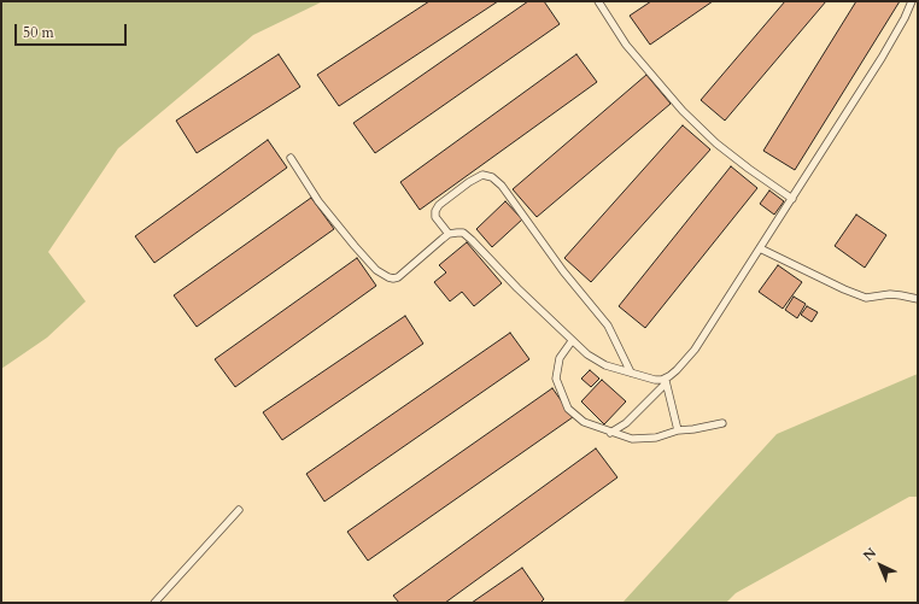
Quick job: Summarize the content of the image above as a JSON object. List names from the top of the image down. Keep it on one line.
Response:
{"scale_bar":"50 m","north":"top left"}
